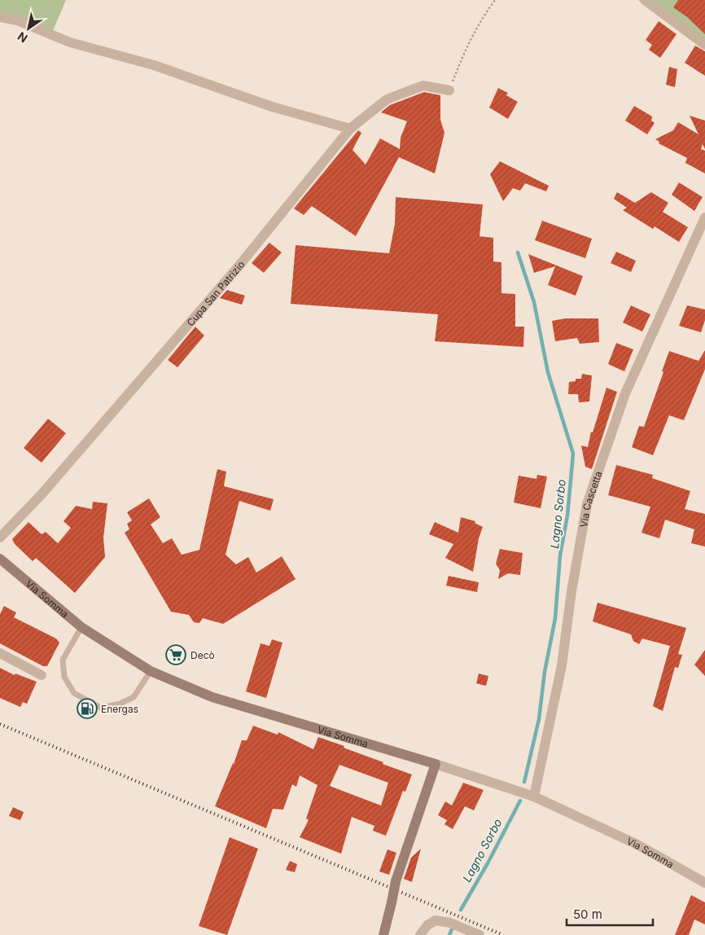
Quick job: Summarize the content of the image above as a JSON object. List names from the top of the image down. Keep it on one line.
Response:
{"streets":{"main road":["Via Somma"],"street":["Cupa San Patrizio","Via Cascetta"]},"crossings":[["Via Cascetta","Via Somma"]],"water":["Lagno Sorbo"],"places":{"supermarket":["Decò"],"fuel station":["Energas"]},"scale_bar":"50 m","north":"bottom left"}
